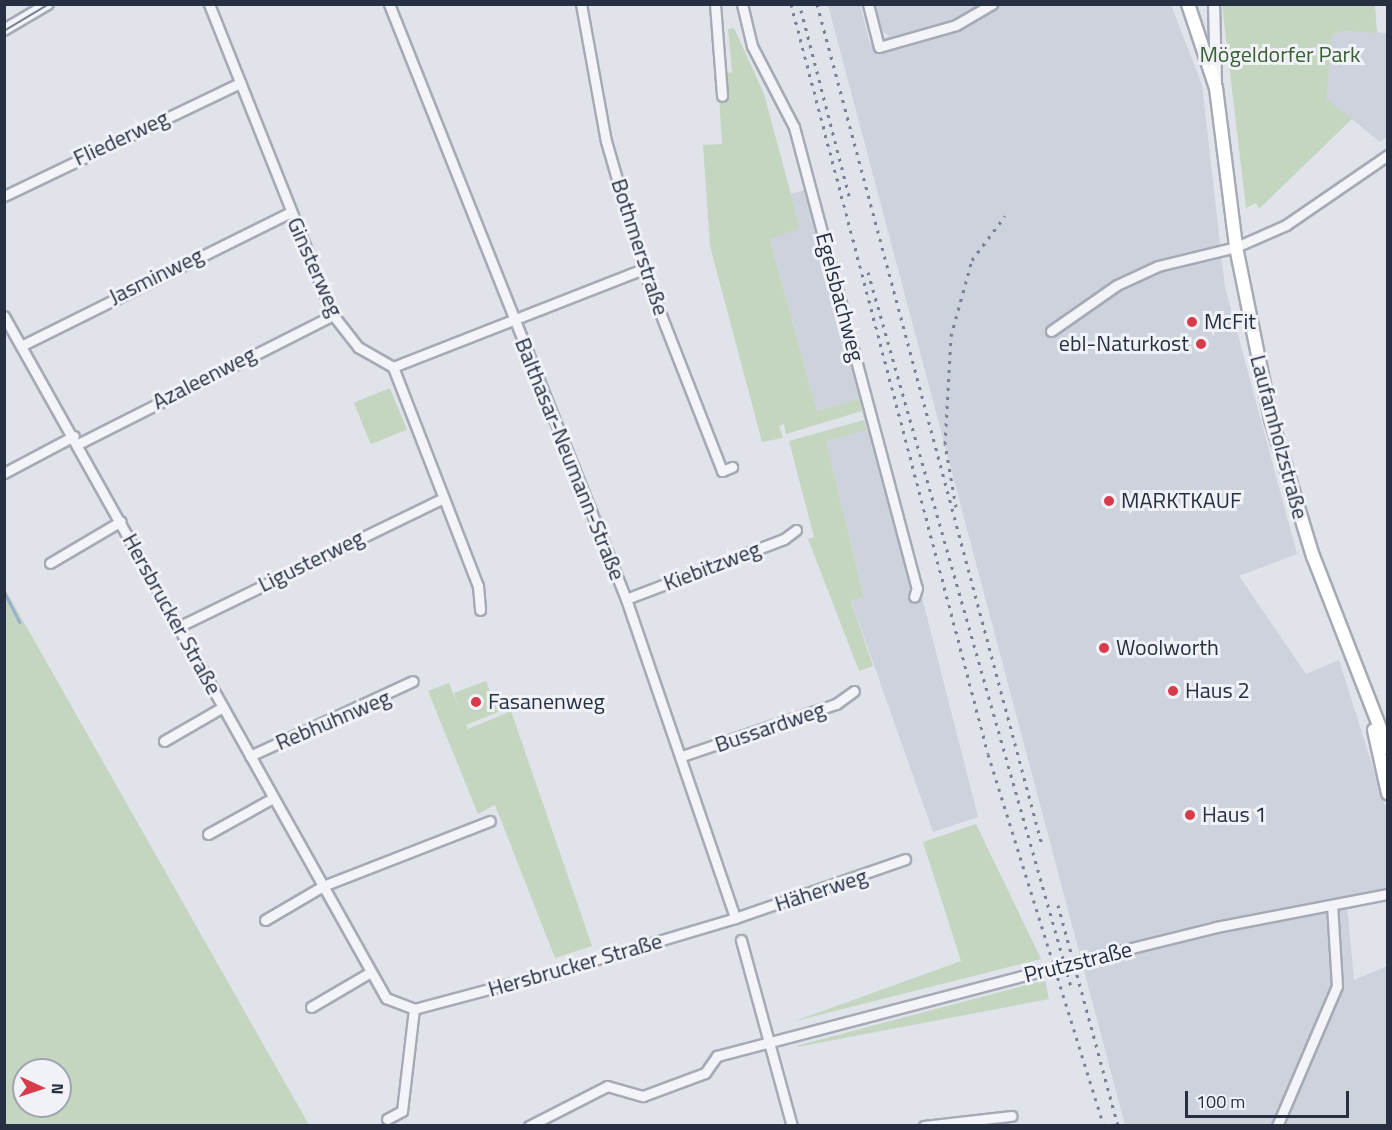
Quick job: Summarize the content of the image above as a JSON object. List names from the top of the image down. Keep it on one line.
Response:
{"streets":{"main road":["Laufamholzstraße"],"street":["Fliederweg","Bothmerstraße","Ginsterweg","Jasminweg","Egelsbachweg","Azaleenweg","Balthasar-Neumann-Straße","Ligusterweg","Kiebitzweg","Hersbrucker Straße","Rebhuhnweg","Bussardweg","Häherweg","Prutzstraße"]},"crossings":[["Fliederweg","Ginsterweg"],["Ginsterweg","Jasminweg"],["Ginsterweg","Azaleenweg"],["Jasminweg","Hersbrucker Straße"],["Azaleenweg","Hersbrucker Straße"],["Balthasar-Neumann-Straße","Kiebitzweg"],["Balthasar-Neumann-Straße","Hersbrucker Straße"],["Balthasar-Neumann-Straße","Bussardweg"],["Balthasar-Neumann-Straße","Häherweg"],["Ligusterweg","Hersbrucker Straße"],["Hersbrucker Straße","Rebhuhnweg"],["Hersbrucker Straße","Häherweg"]],"parks":["Mögeldorfer Park"],"places":["McFit","ebl-Naturkost","MARKTKAUF","Woolworth","Haus 2","Fasanenweg","Haus 1"],"scale_bar":"100 m","north":"right"}
